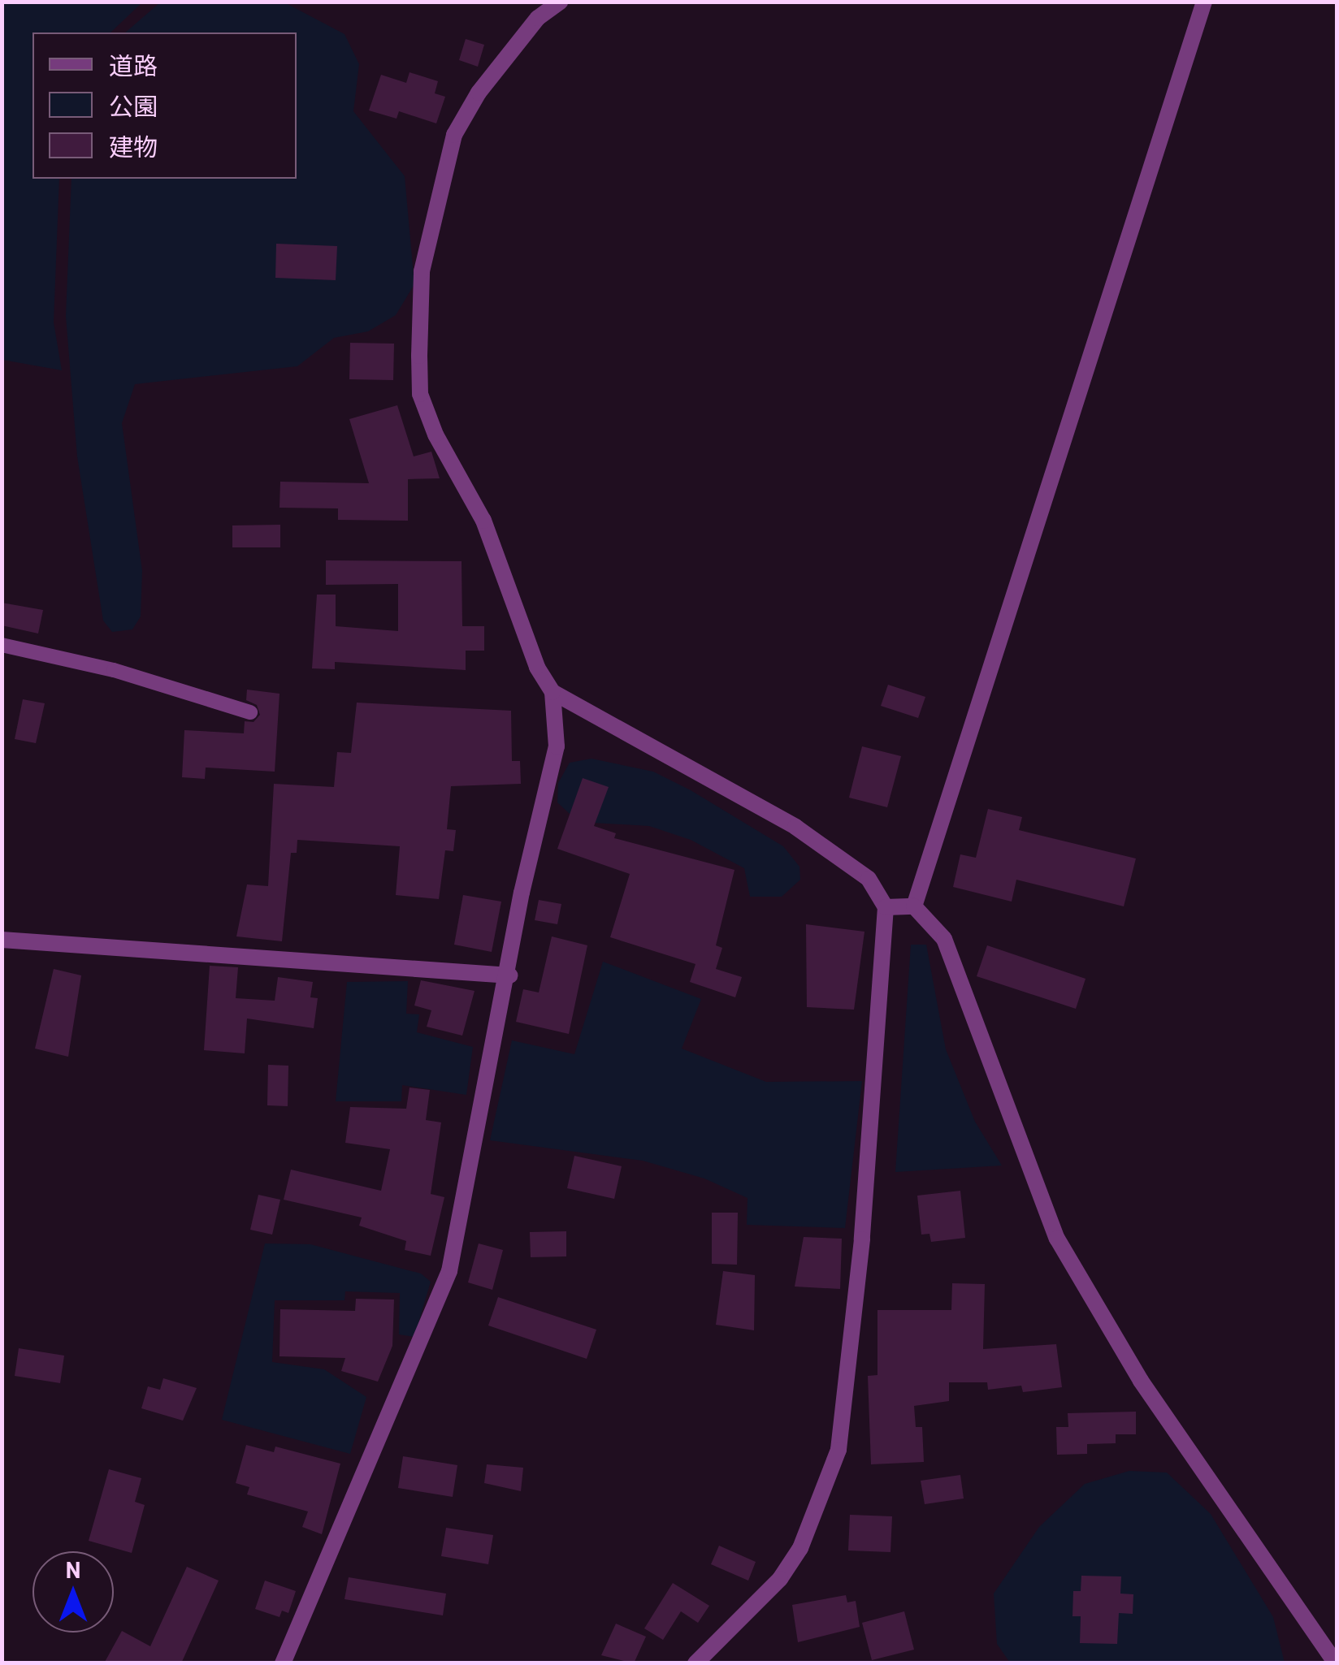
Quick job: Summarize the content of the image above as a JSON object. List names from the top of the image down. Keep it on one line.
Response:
{"legend":["道路","公園","建物"],"north":"top"}
